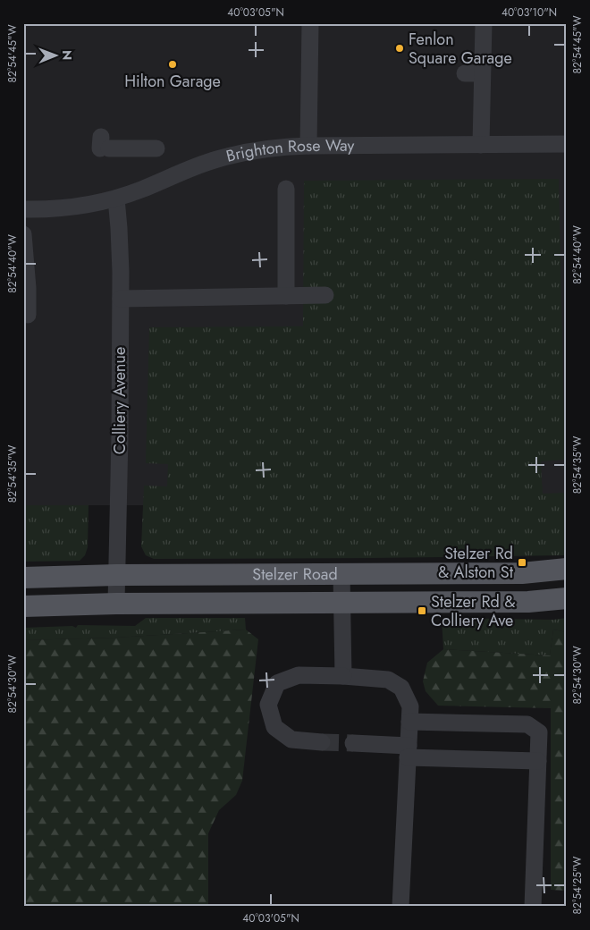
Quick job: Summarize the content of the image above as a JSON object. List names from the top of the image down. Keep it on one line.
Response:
{"streets":{"main road":["Stelzer Road"],"street":["Brighton Rose Way","Colliery Avenue"]},"crossings":[["Brighton Rose Way","Colliery Avenue"],["Colliery Avenue","Stelzer Road"]],"places":{"other":["Fenlon Square Garage","Hilton Garage"],"transit":["Stelzer Rd & Alston St","Stelzer Rd & Colliery Ave"]},"north":"right","coordinates":["40°03'05\"N","40°03'10\"N","82°54'45\"W","82°54'40\"W","82°54'35\"W","82°54'30\"W","82°54'25\"W"]}
